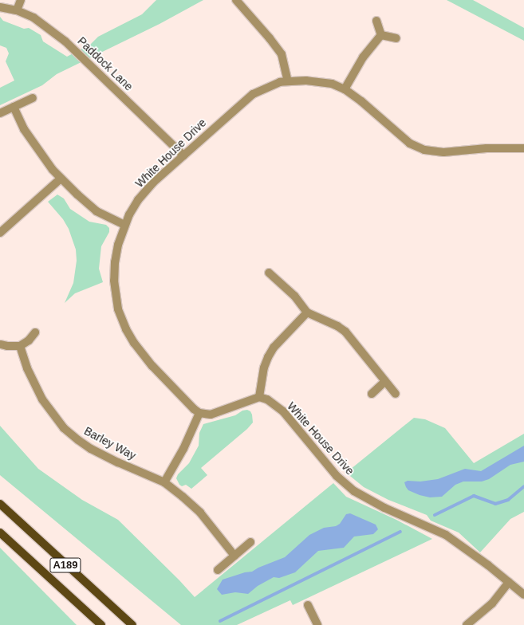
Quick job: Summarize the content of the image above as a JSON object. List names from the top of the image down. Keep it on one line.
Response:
{"streets":{"main road":["A189"],"street":["Paddock Lane","White House Drive","Barley Way"]},"crossings":[["Paddock Lane","White House Drive"]]}
